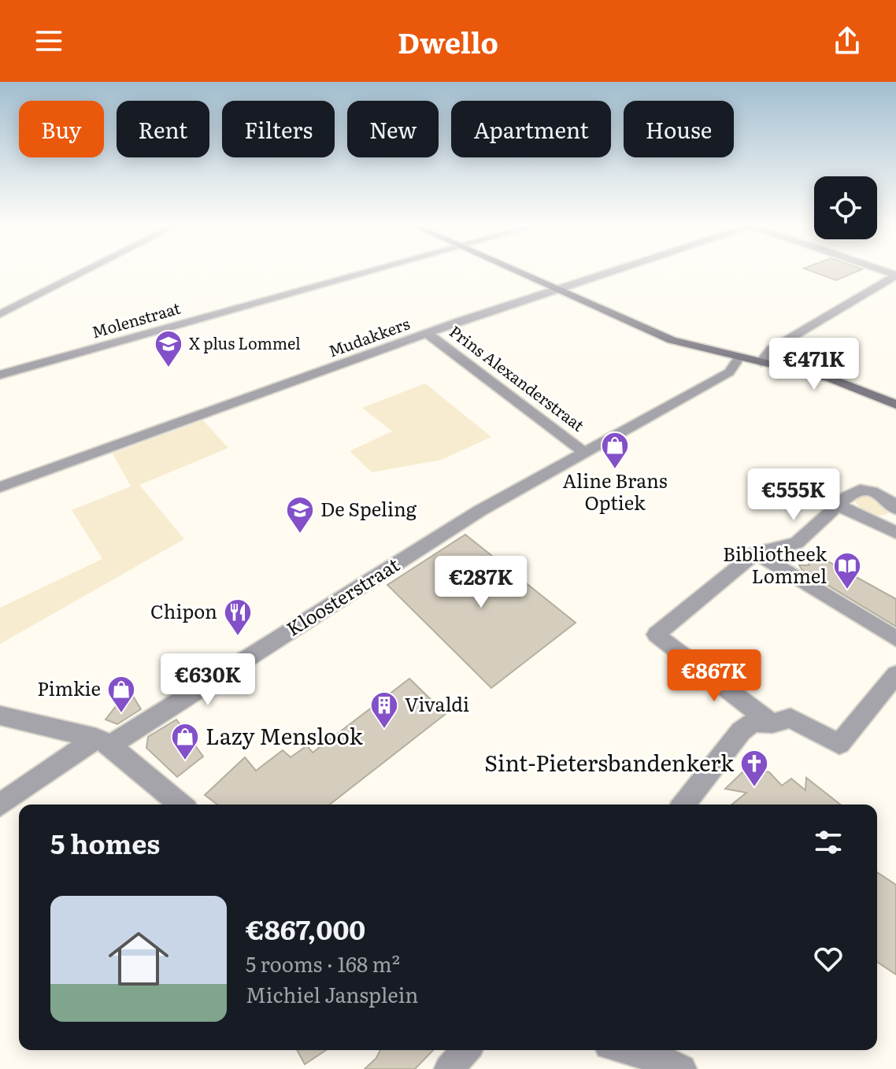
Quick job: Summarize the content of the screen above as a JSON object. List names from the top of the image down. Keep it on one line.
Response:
{"streets":{"street":["Molenstraat","Mudakkers","Prins Alexanderstraat","Kloosterstraat"]},"crossings":[["Mudakkers","Prins Alexanderstraat"],["Prins Alexanderstraat","Kloosterstraat"]],"places":{"school or university":["X plus Lommel","De Speling"],"shop":["Aline Brans Optiek","Pimkie","Lazy Menslook"],"library":["Bibliotheek Lommel"],"restaurant":["Chipon"],"building":["Vivaldi"],"church":["Sint-Pietersbandenkerk"]},"page":{"header":"Dwello","chip":["Buy","Rent","Filters","New","Apartment","House"],"price":["€471K","€555K","€287K","€867K","€630K"],"heading":"5 homes","list":[{"name":"€867,000","note":"5 rooms · 168 m² · Michiel Jansplein"}]}}
